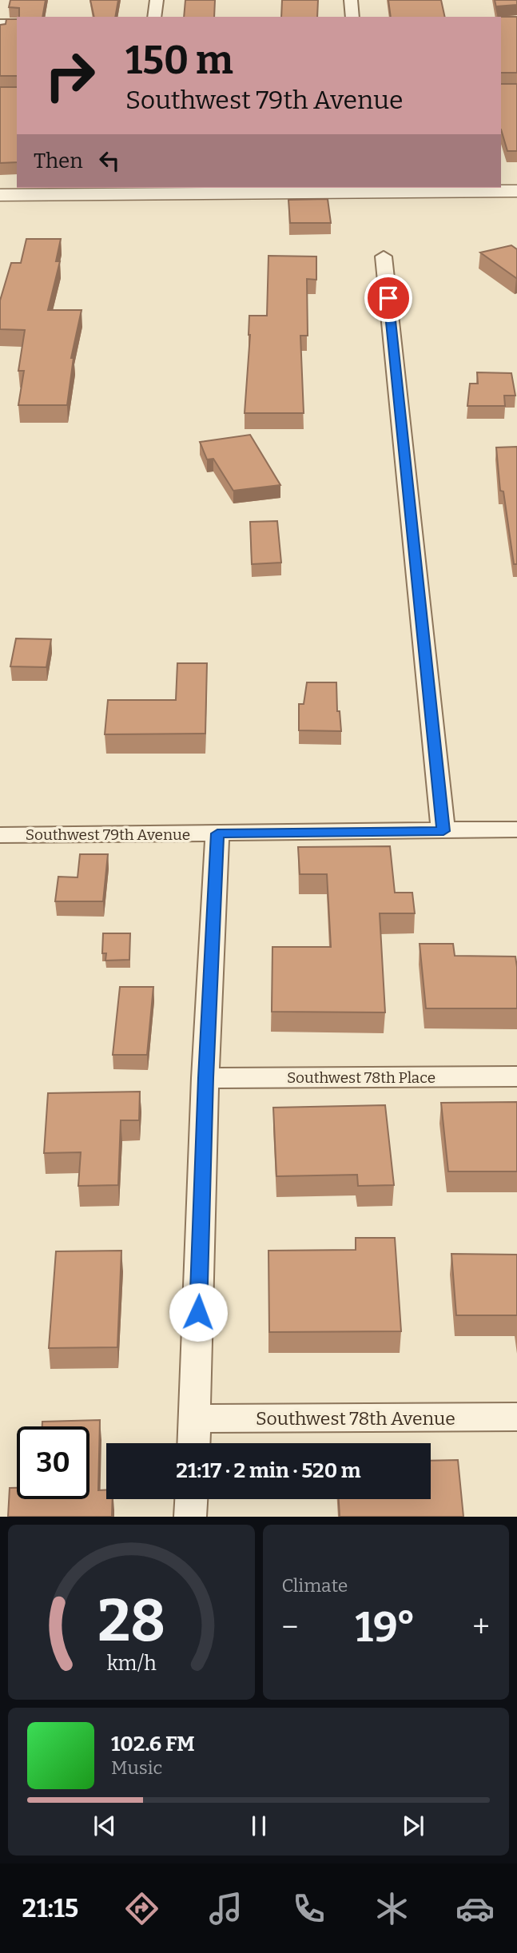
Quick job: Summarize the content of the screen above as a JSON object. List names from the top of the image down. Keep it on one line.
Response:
{"streets":{"street":["Southwest 79th Avenue","Southwest 78th Place","Southwest 78th Avenue"]},"page":{"turn":["150 m","Southwest 79th Avenue"],"then":"Then","limit":"30","trip":"21:17 · 2 min · 520 m","tile":"Climate","heat":["−","19°","+"],"song":["102.6 FM","Music"],"tabs":"21:15","gauge":["28","km/h"]}}
